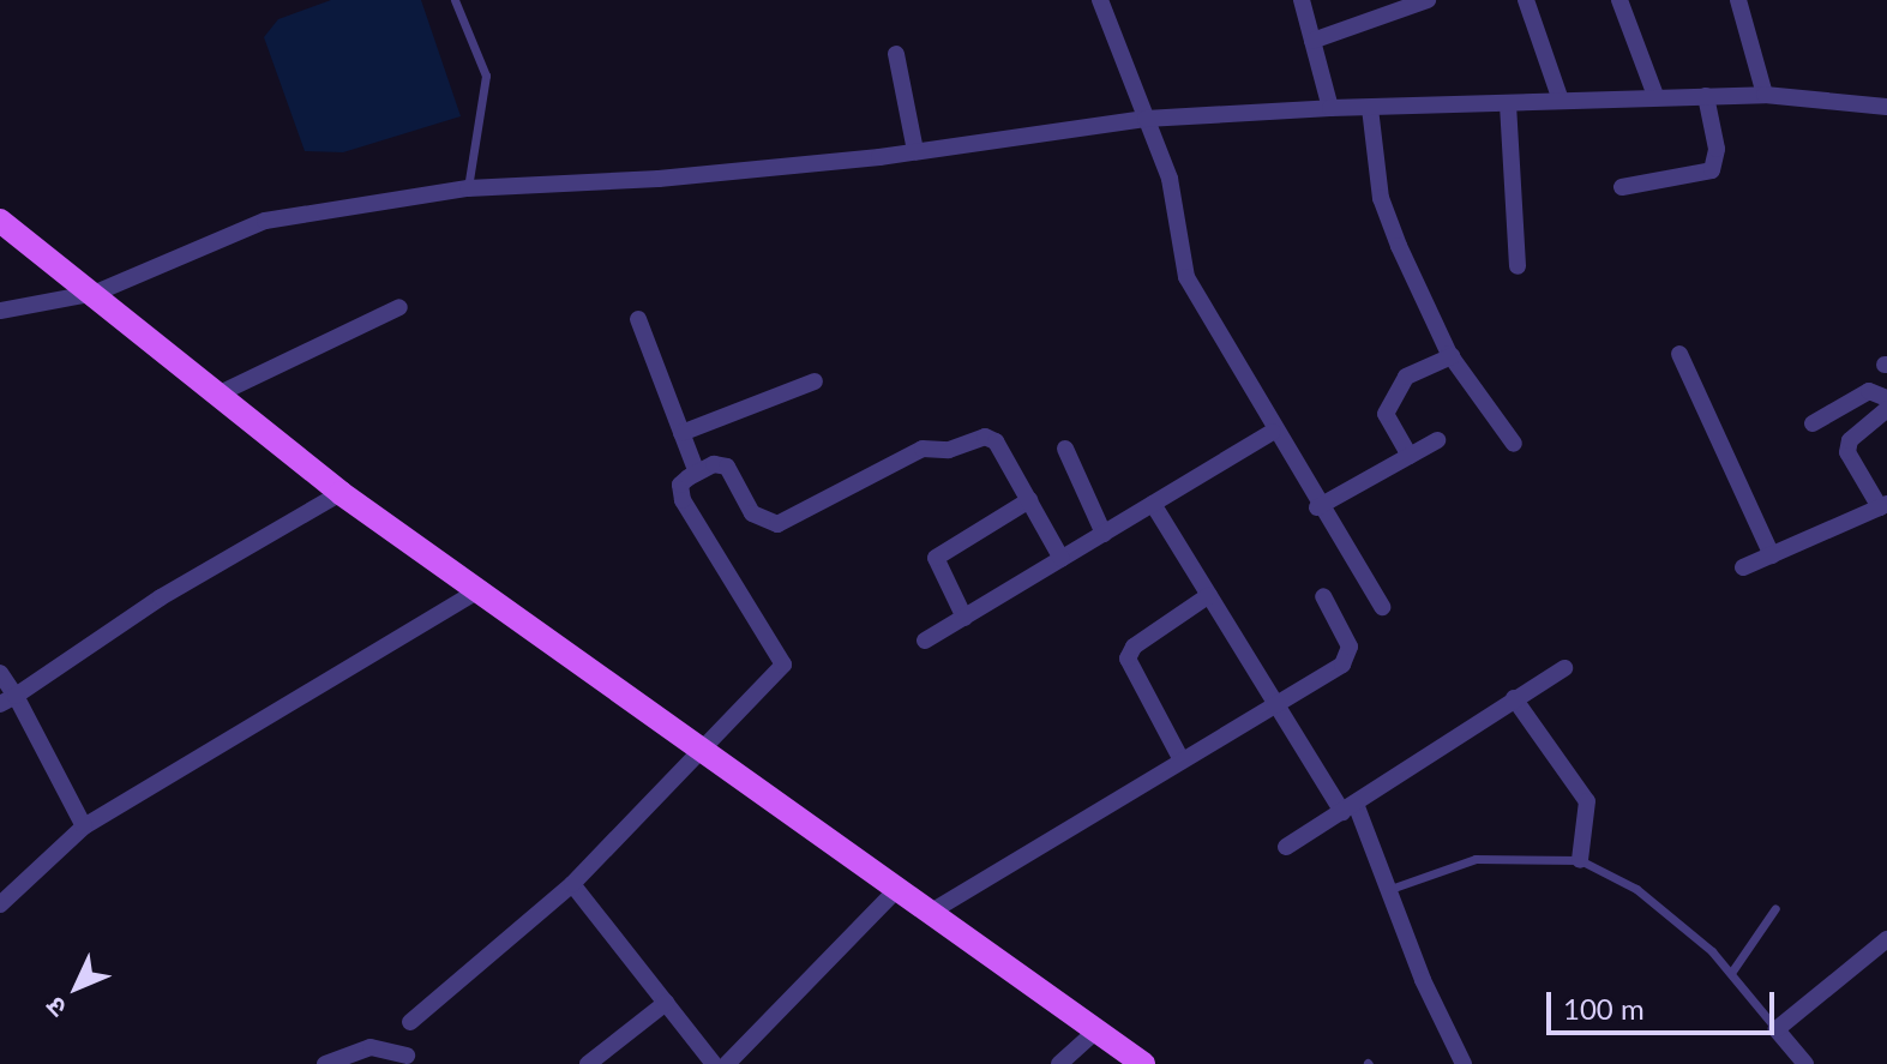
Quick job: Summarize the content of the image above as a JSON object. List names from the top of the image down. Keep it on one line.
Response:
{"scale_bar":"100 m","north":"bottom left"}
